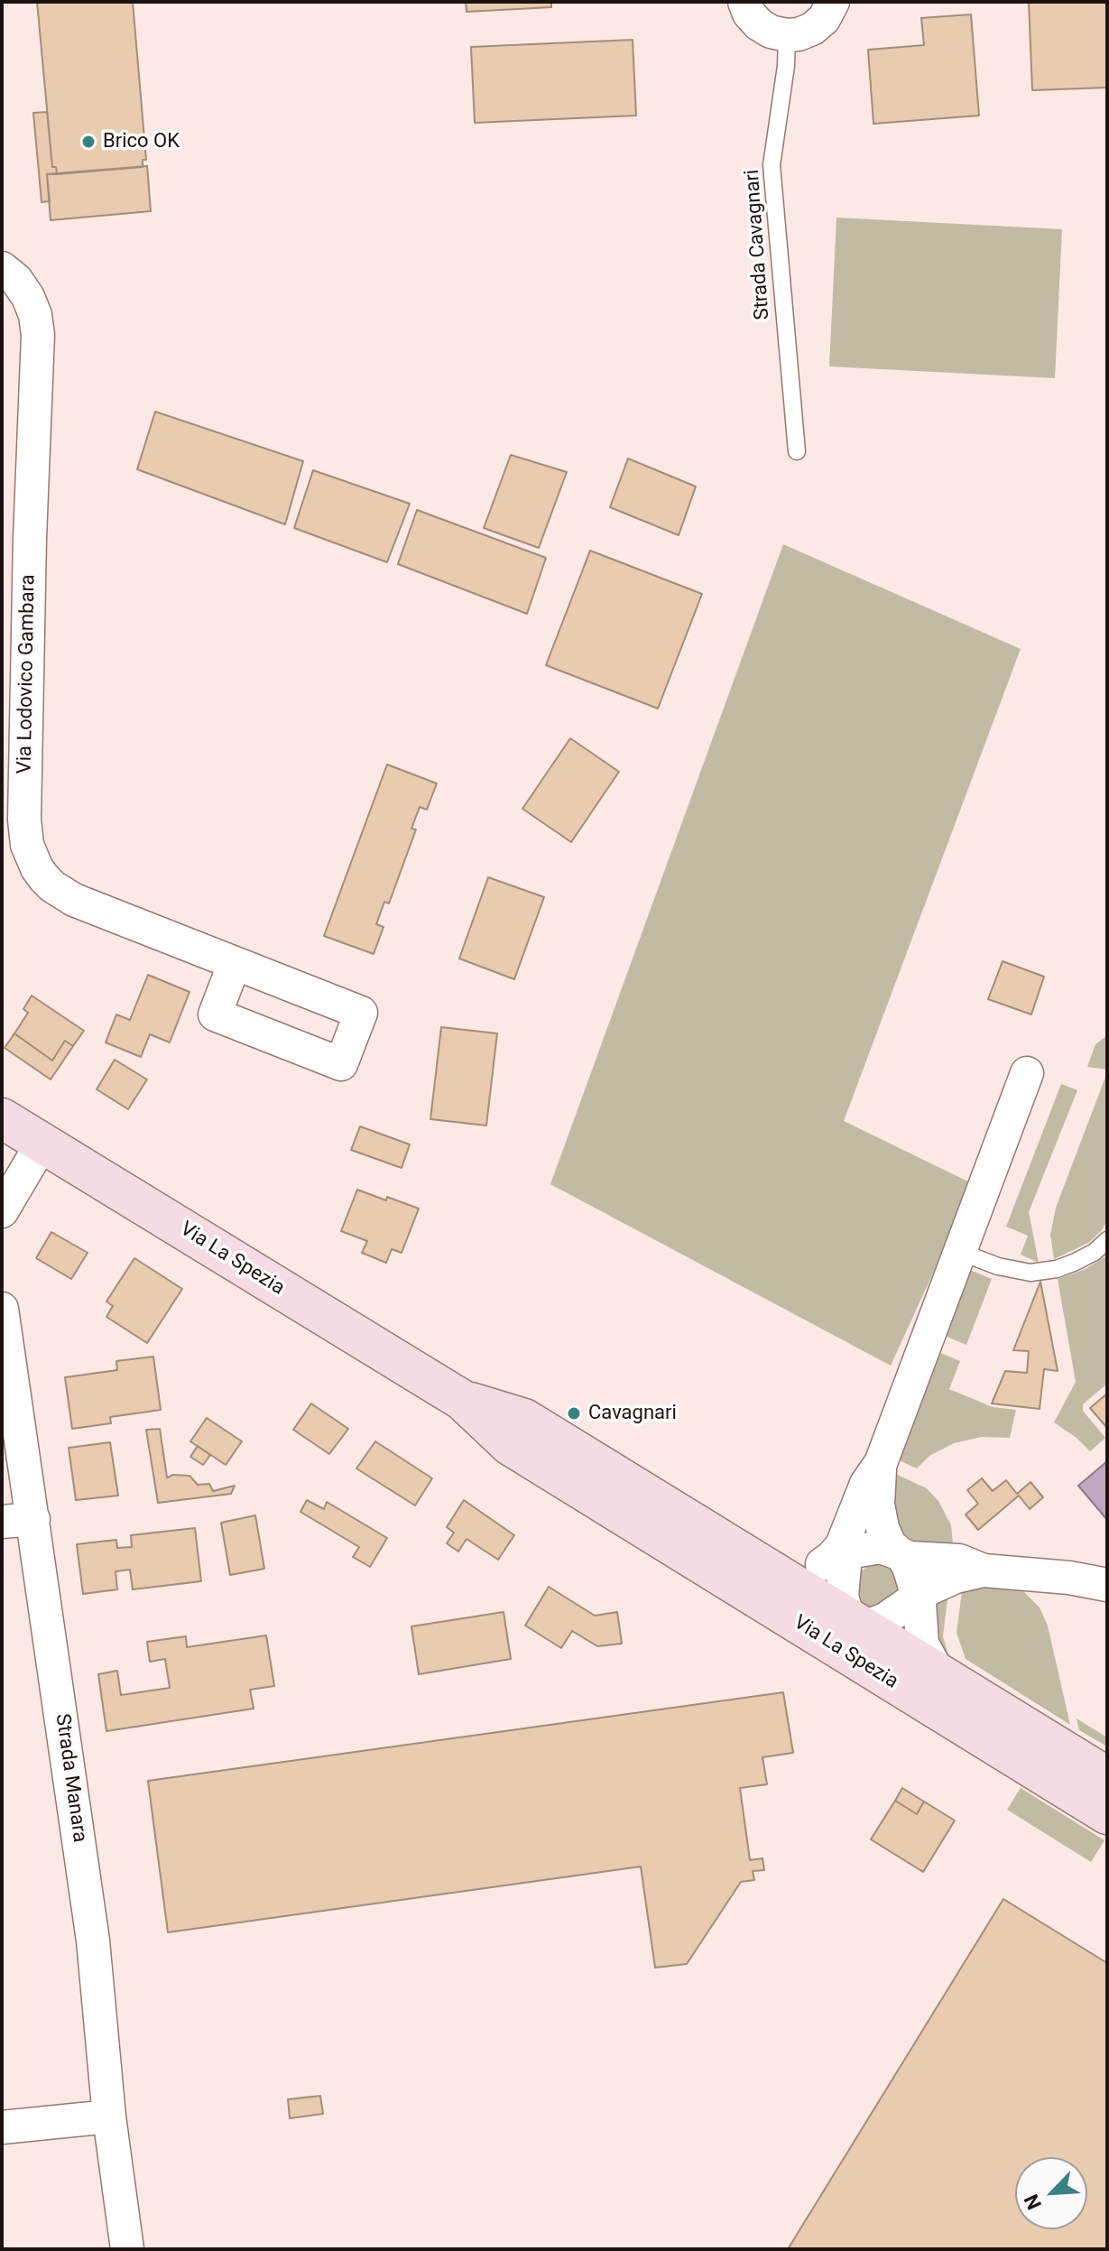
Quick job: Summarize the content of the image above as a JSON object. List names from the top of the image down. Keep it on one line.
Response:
{"streets":{"main road":["Via La Spezia"],"street":["Via Lodovico Gambara","Strada Manara"],"lane":["Strada Cavagnari"]},"places":["Brico OK","Cavagnari"],"north":"bottom left"}
